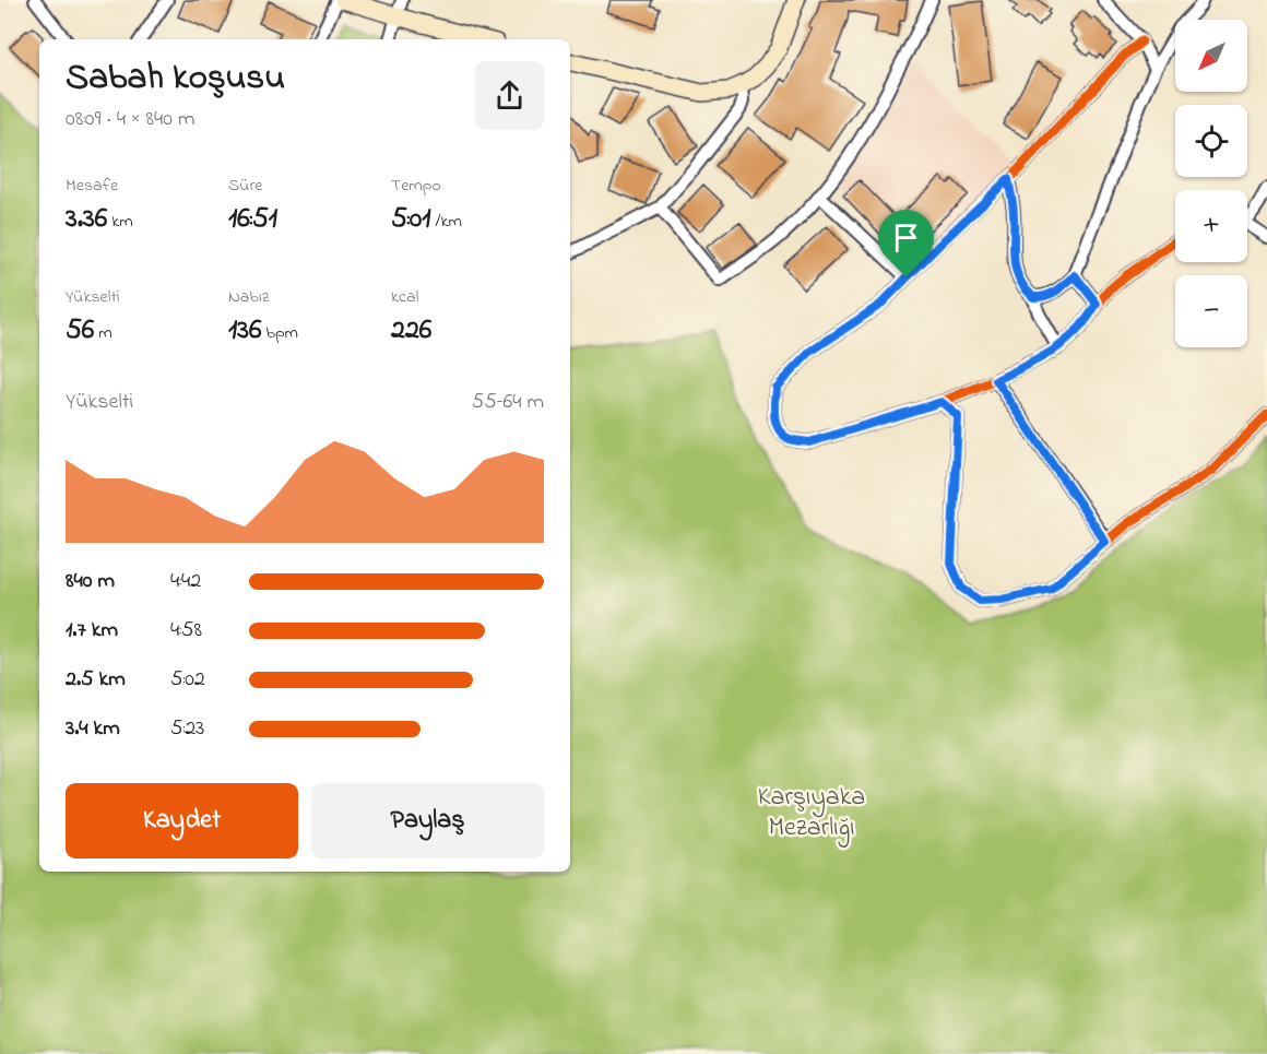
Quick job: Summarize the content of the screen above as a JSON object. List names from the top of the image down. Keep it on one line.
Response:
{"parks":["Karşıyaka Mezarlığı"],"north":"bottom left","page":{"map_buttons":["+","−"],"heading":["Sabah koşusu","08:09 · 4 × 840 m"],"stats":[["Mesafe","3.36 km"],["Süre","16:51"],["Tempo","5:01 /km"],["Yükselti","56 m"],["Nabız","136 bpm"],["kcal","226"]],"chart":["Yükselti","55–64 m"],"list":[{"name":"840 m","note":"4:42"},{"name":"1.7 km","note":"4:58"},{"name":"2.5 km","note":"5:02"},{"name":"3.4 km","note":"5:23"}],"buttons":["Kaydet","Paylaş"]}}
